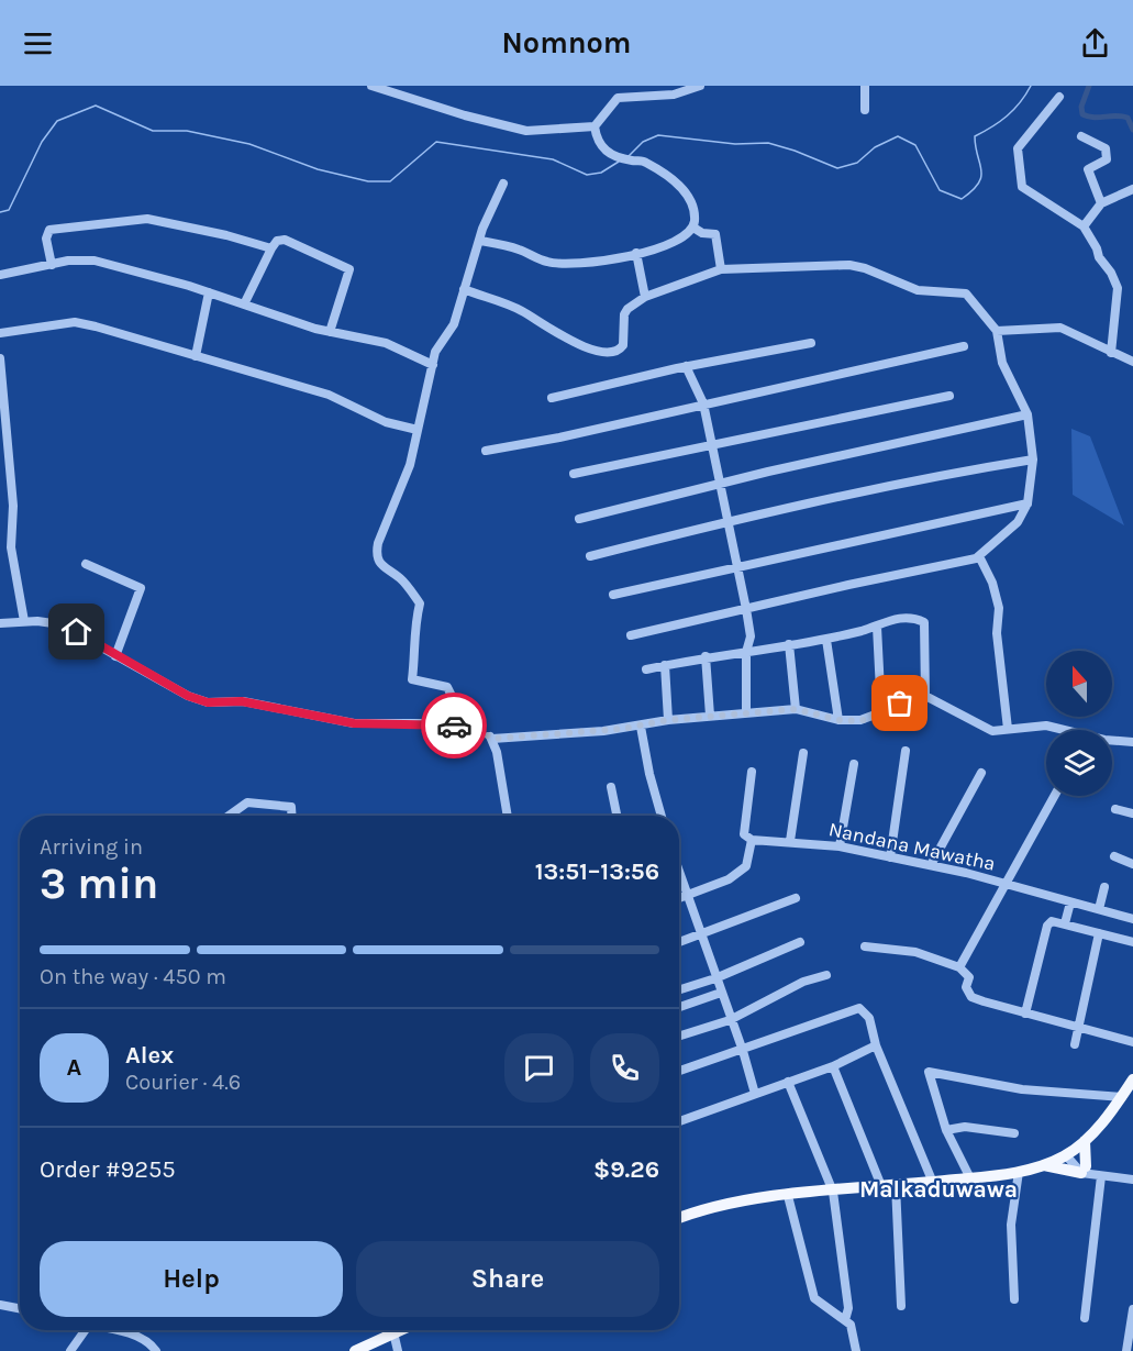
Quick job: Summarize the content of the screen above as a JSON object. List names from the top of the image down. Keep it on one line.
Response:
{"streets":{"street":["Nandana Mawatha"]},"districts":["Malkaduwawa"],"north":"top","page":{"header":"Nomnom","heading":["3 min","Arriving in","13:51–13:56"],"panel":["Alex","Courier · 4.6","Order #9255","$9.26"],"bar":"On the way · 450 m","round":"A","buttons":["Help","Share"]}}
